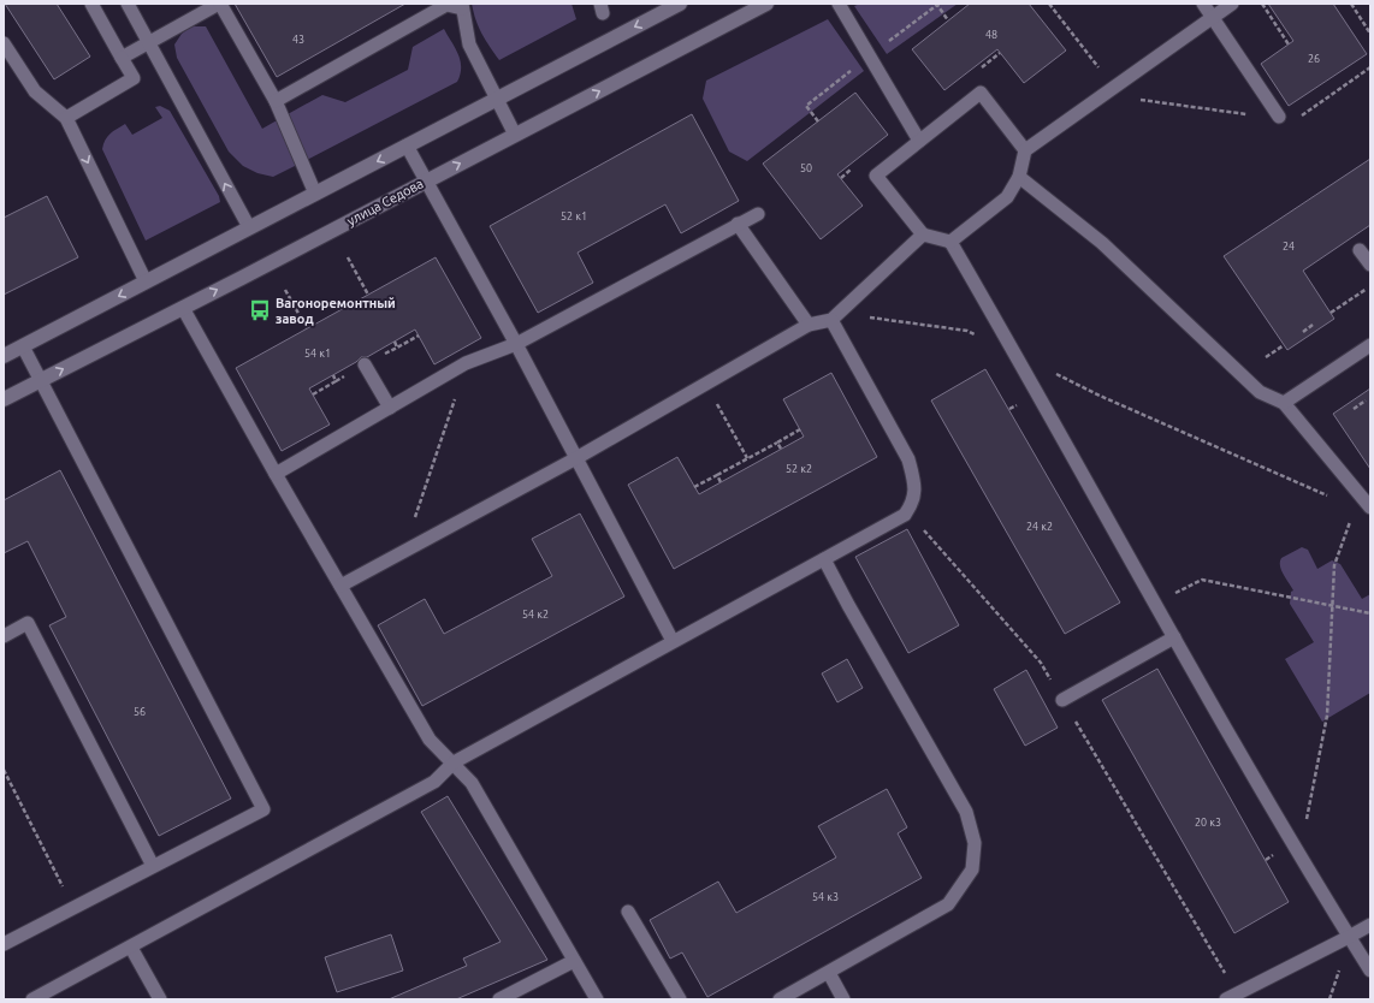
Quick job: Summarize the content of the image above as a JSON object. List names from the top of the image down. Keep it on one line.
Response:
{"streets":{"main road":["улица Седова"]},"places":{"bus stop":["Вагоноремонтный завод"]},"house_numbers":["48","43","26","50","52 к1","24","54 к1","52 к2","24 к2","54 к2","56","20 к3","54 к3"]}
